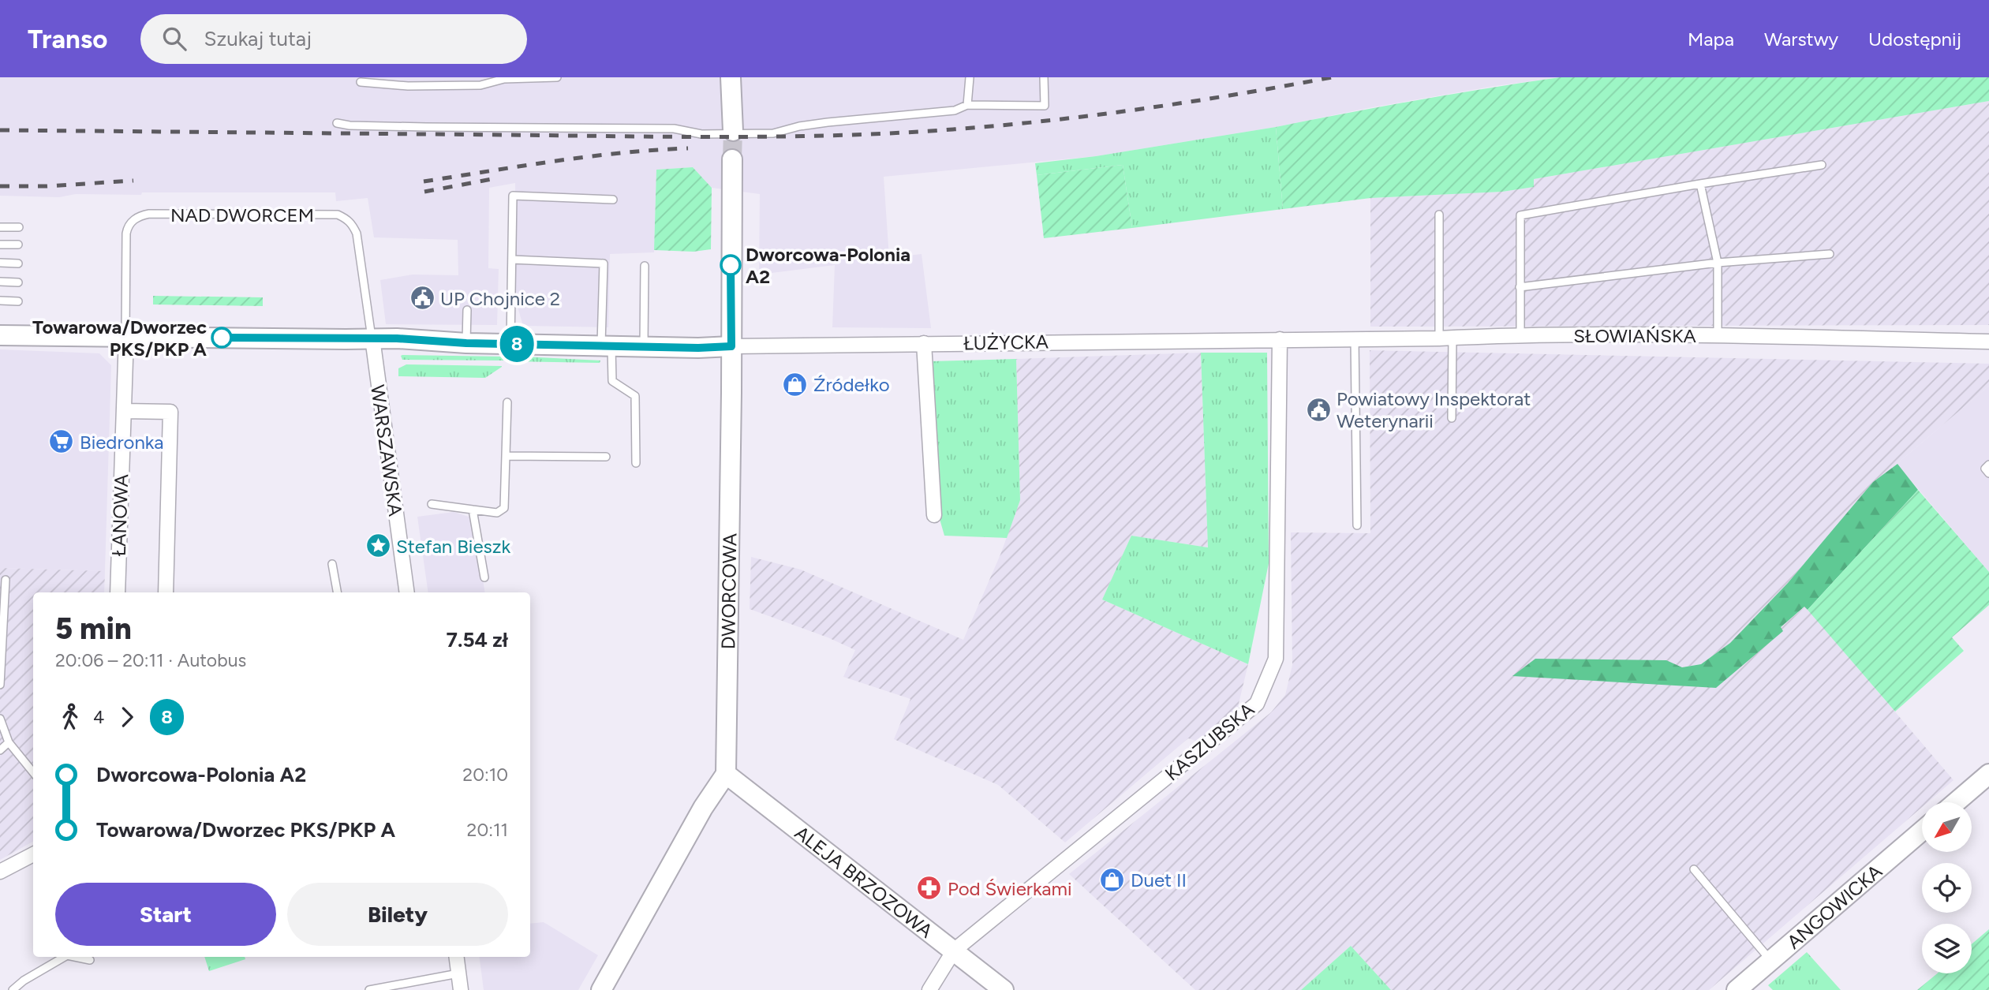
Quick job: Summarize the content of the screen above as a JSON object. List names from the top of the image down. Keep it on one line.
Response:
{"streets":{"street":["SŁOWIAŃSKA","ŁUŻYCKA","WARSZAWSKA","ŁANOWA","DWORCOWA","KASZUBSKA","ALEJA BRZOZOWA","ANGOWICKA"],"lane":["NAD DWORCEM"]},"crossings":[["NAD DWORCEM","WARSZAWSKA"],["NAD DWORCEM","ŁANOWA"],["SŁOWIAŃSKA","ŁUŻYCKA"],["SŁOWIAŃSKA","KASZUBSKA"],["ŁUŻYCKA","DWORCOWA"],["ŁUŻYCKA","KASZUBSKA"],["DWORCOWA","ALEJA BRZOZOWA"],["KASZUBSKA","ALEJA BRZOZOWA"]],"places":{"other":["Dworcowa-Polonia A2","Towarowa/Dworzec PKS/PKP A"],"public building":["UP Chojnice 2","Powiatowy Inspektorat Weterynarii"],"shop":["Źródełko","Duet II"],"supermarket":["Biedronka"],"place":["Stefan Bieszk"],"pharmacy":["Pod Świerkami"]},"lines":["bus line 8"],"north":"bottom left","page":{"header":"Transo","search":"Szukaj tutaj","nav":["Mapa","Warstwy","Udostępnij"],"on_map":"8","heading":["5 min","20:06 – 20:11 · Autobus","7.54 zł"],"legs":["4","8"],"list":[{"name":"Dworcowa-Polonia A2","value":"20:10"},{"name":"Towarowa/Dworzec PKS/PKP A","value":"20:11"}],"buttons":["Start","Bilety"]}}
